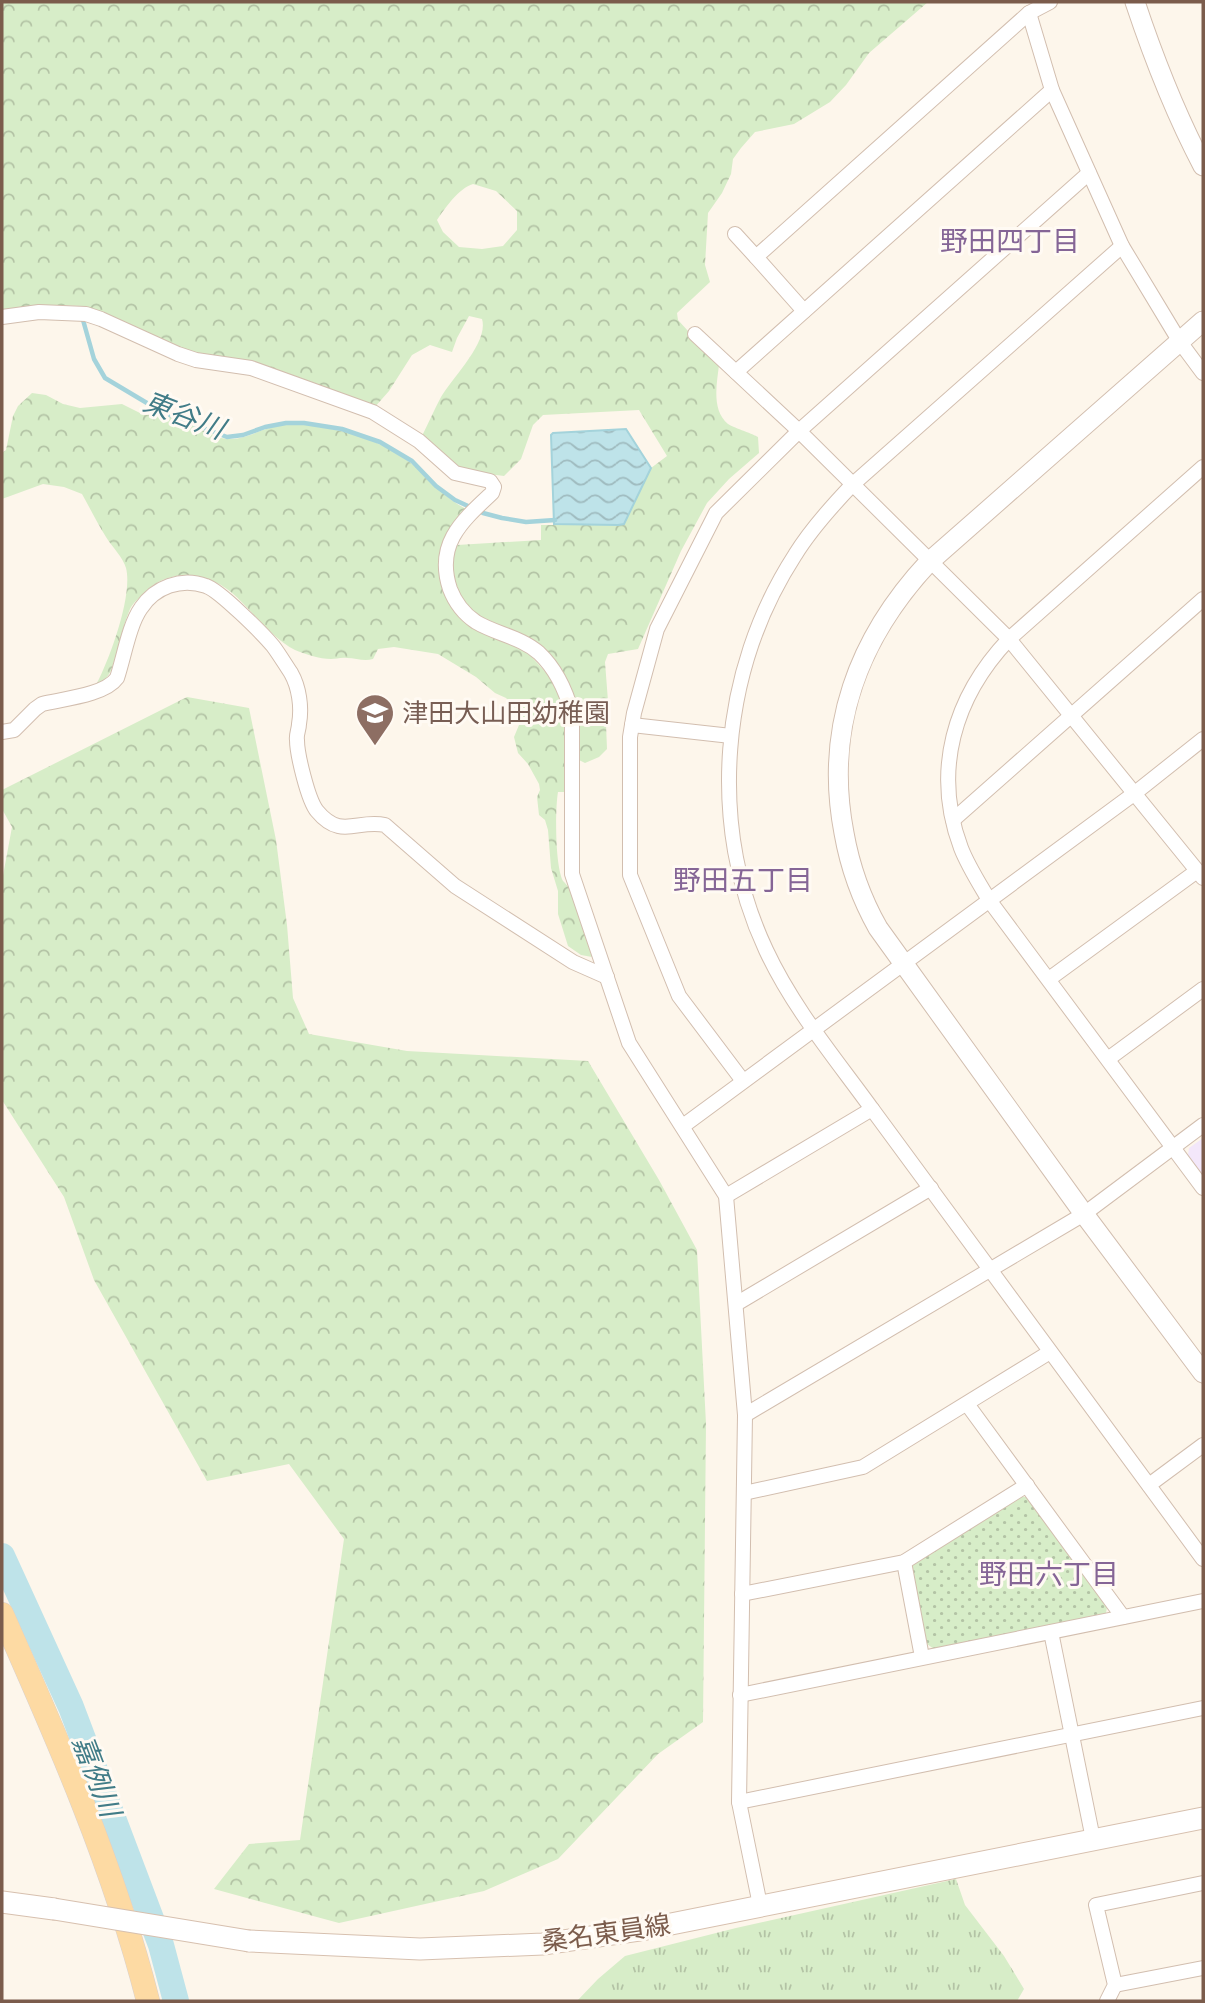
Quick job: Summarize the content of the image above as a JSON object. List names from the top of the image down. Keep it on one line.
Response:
{"streets":{"main road":["桑名東員線"]},"districts":["野田四丁目","野田五丁目","野田六丁目"],"water":["東谷川","嘉例川"],"places":{"school or university":["津田大山田幼稚園"]}}
